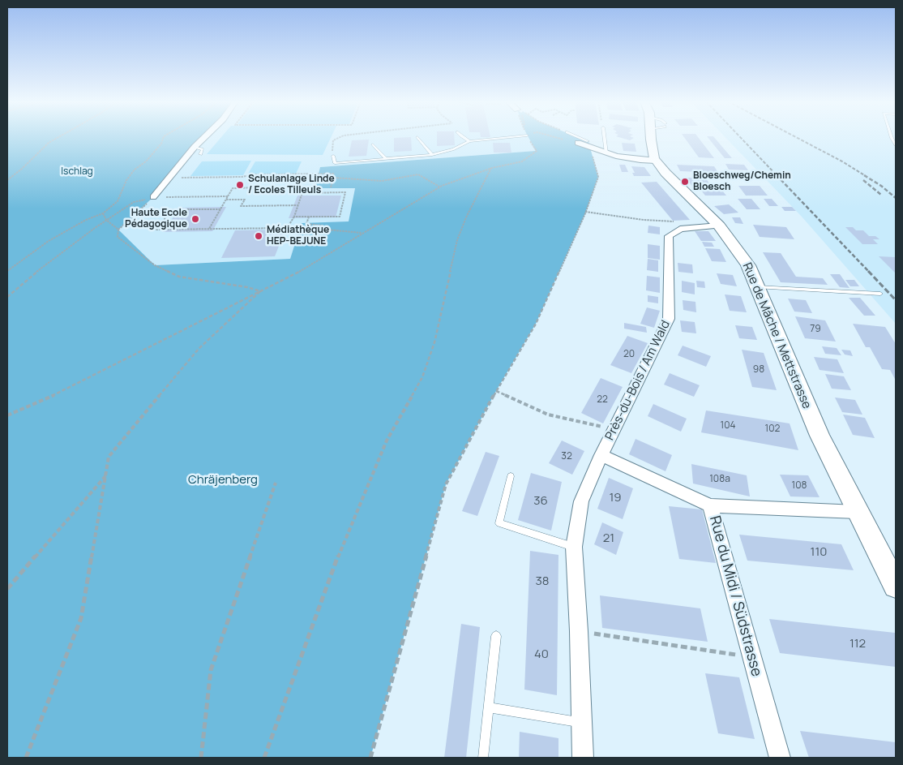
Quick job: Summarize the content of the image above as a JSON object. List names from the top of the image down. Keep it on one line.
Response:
{"streets":{"main road":["Rue de Mâche / Mettstrasse"],"street":["Près-du-Bois / Am Wald","Rue du Midi / Südstrasse"]},"crossings":[["Rue de Mâche / Mettstrasse","Près-du-Bois / Am Wald"],["Rue de Mâche / Mettstrasse","Rue du Midi / Südstrasse"]],"parks":["Ischlag","Chräjenberg"],"places":["Bloeschweg/Chemin Bloesch","Schulanlage Linde / Ecoles Tilleuls","Haute Ecole Pédagogique","Médiathèque HEP-BEJUNE"],"house_numbers":["79","20","98","22","104","102","32","108a","108","19","36","21","110","38","112","40"]}
